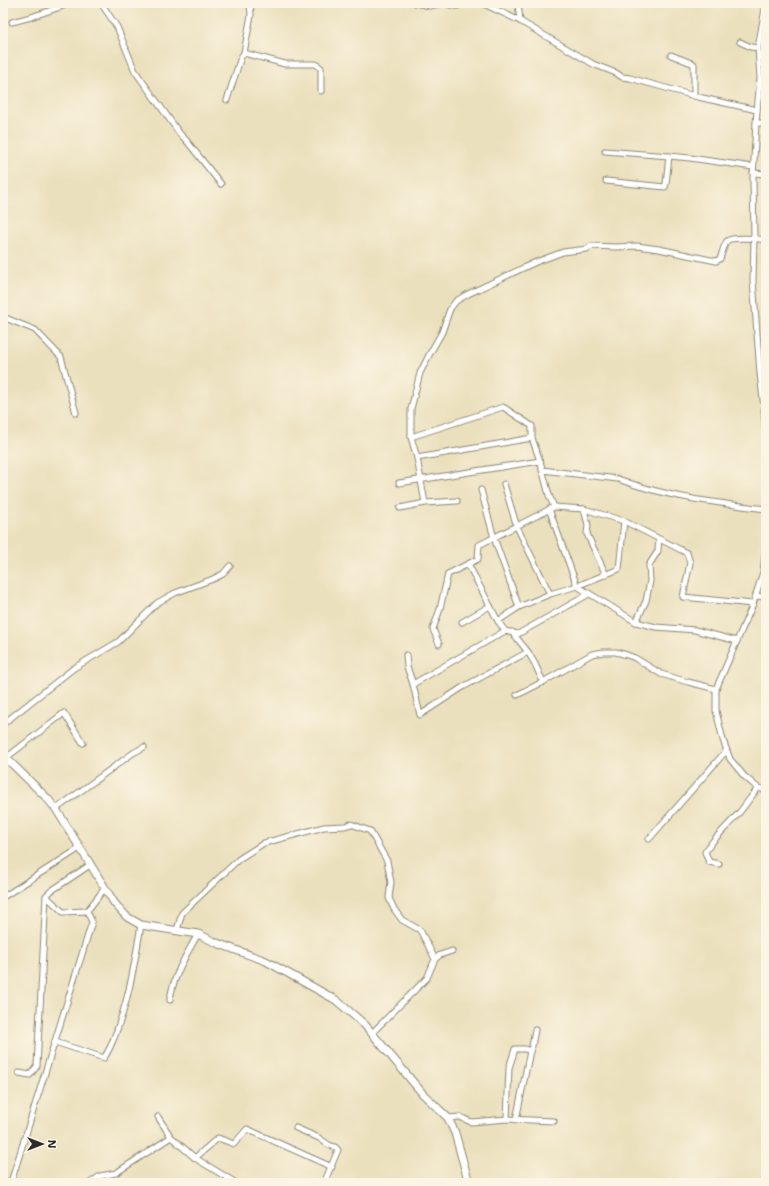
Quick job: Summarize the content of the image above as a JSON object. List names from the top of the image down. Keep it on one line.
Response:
{"north":"right"}
